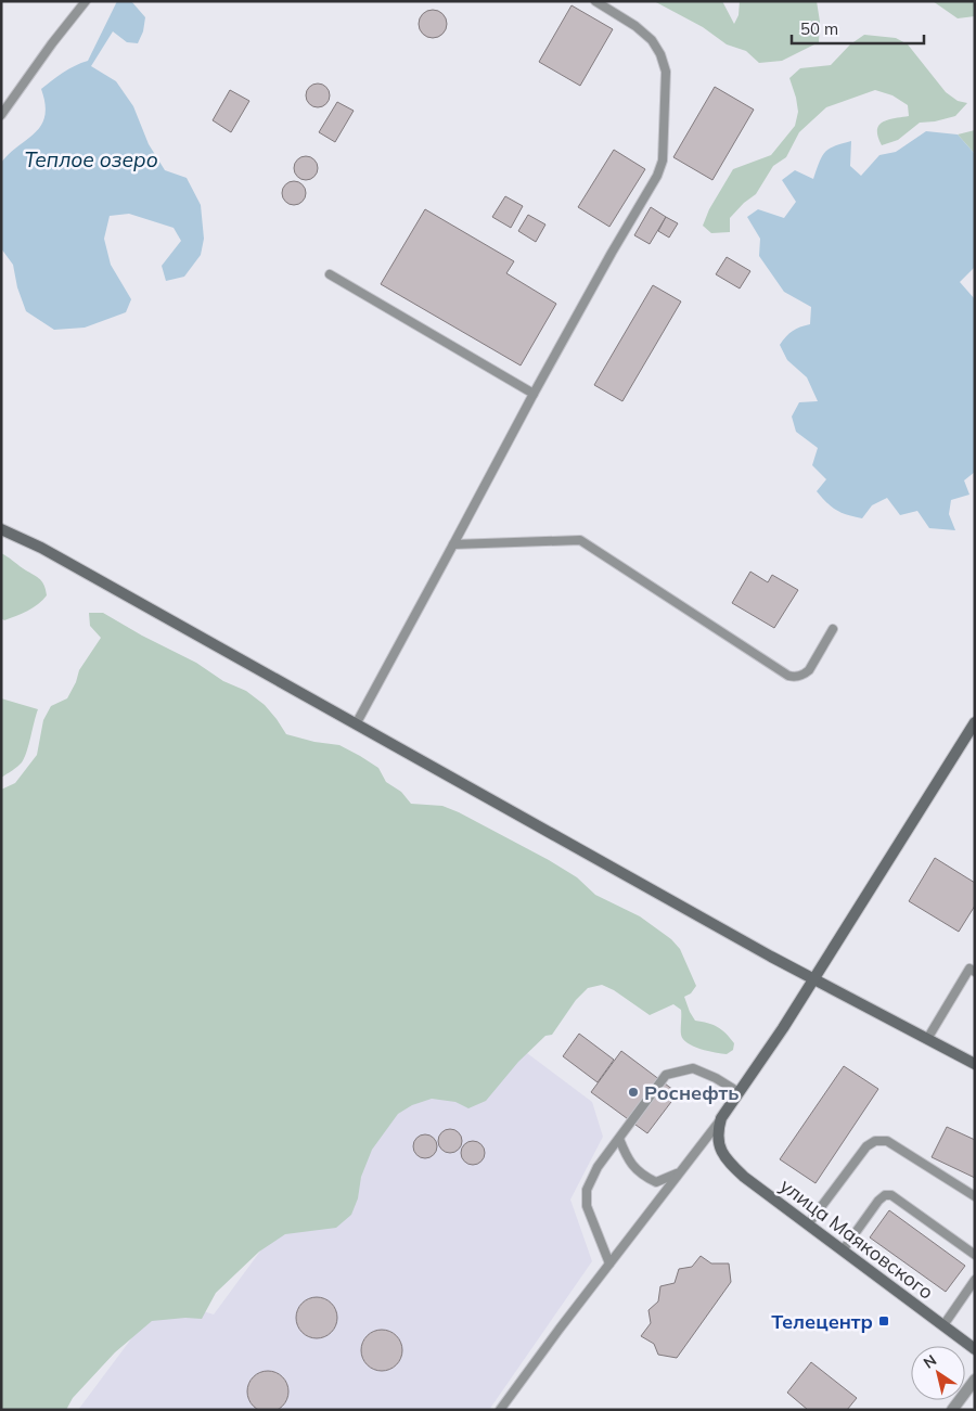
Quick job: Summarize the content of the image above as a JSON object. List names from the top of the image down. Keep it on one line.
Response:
{"streets":{"main road":["улица Маяковского"]},"water":["Теплое озеро"],"places":{"other":["Роснефть"],"transit":["Телецентр"]},"scale_bar":"50 m","north":"top left"}
